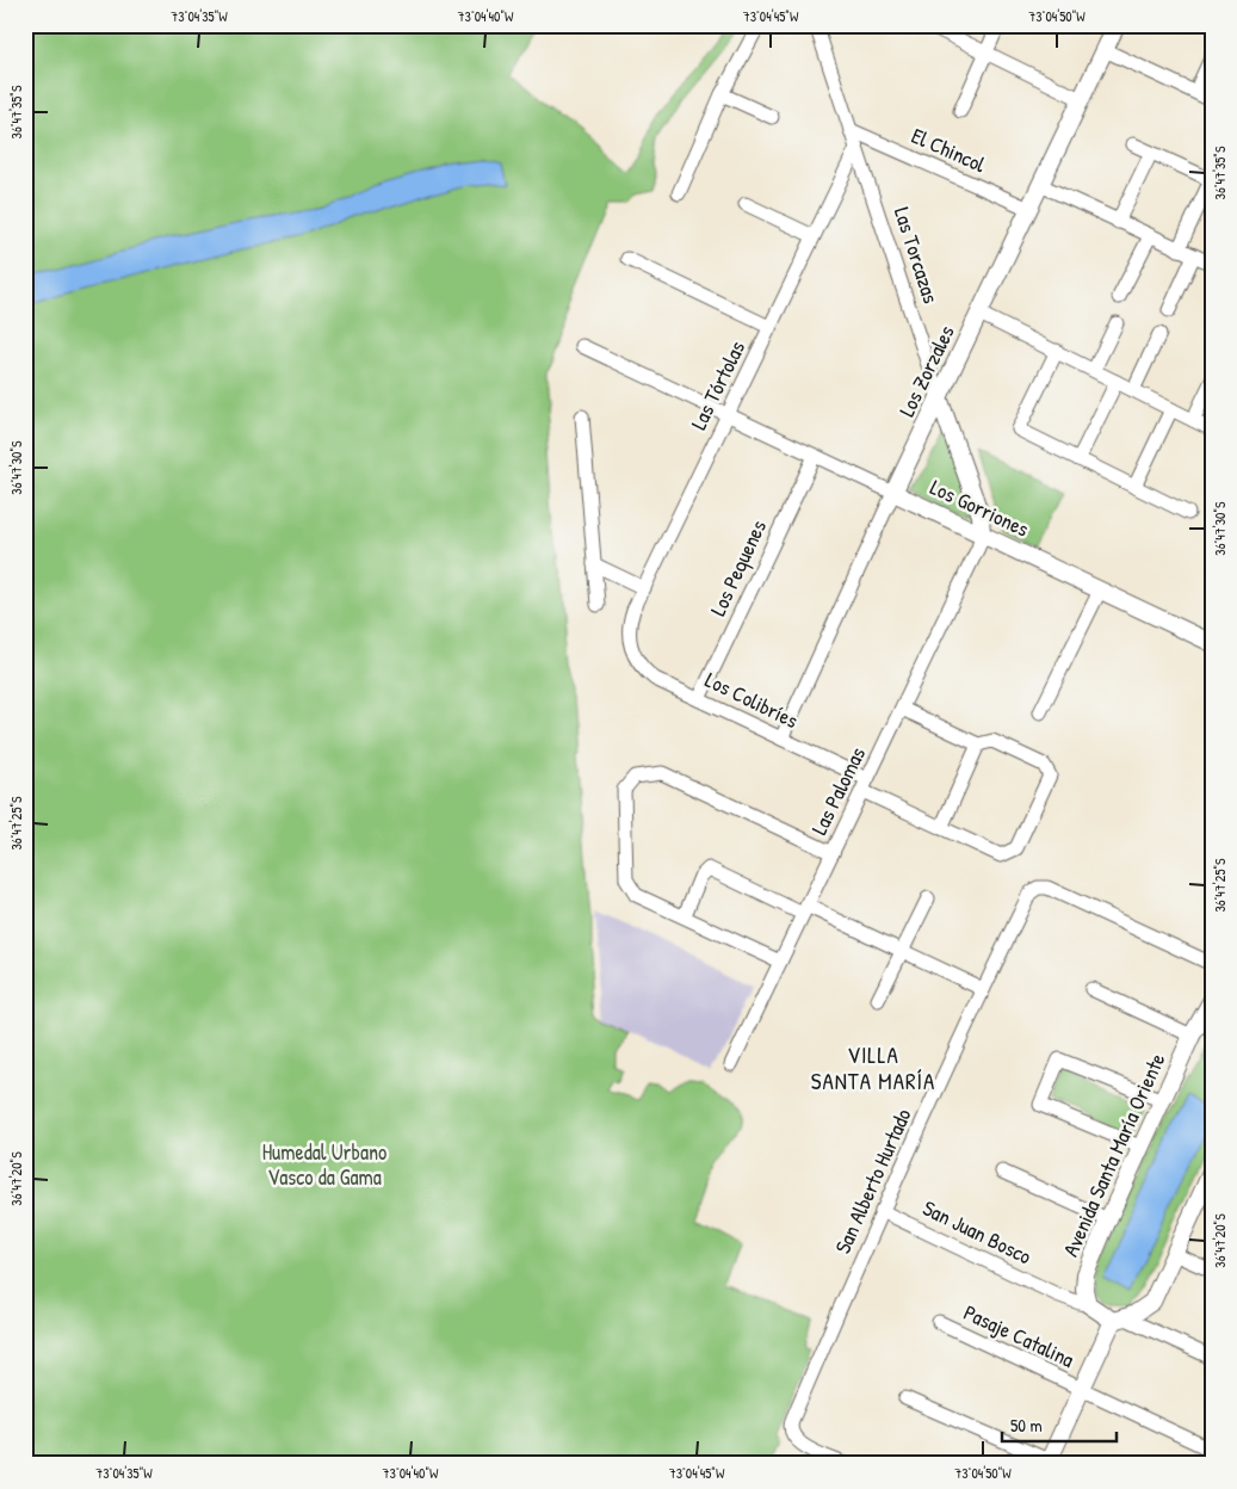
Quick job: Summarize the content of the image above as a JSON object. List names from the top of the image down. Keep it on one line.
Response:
{"streets":{"street":["El Chincol","Las Torcazas","Los Zorzales","Las Tórtolas","Los Gorriones","Los Pequenes","Los Colibríes","Las Palomas","Avenida Santa María Oriente","San Alberto Hurtado","San Juan Bosco","Pasaje Catalina"]},"crossings":[["El Chincol","Las Torcazas"],["El Chincol","Los Zorzales"],["Las Torcazas","Los Zorzales"],["Las Torcazas","Las Tórtolas"],["Las Torcazas","Los Gorriones"],["Las Torcazas","Las Palomas"],["Los Zorzales","Los Gorriones"],["Los Zorzales","Los Colibríes"],["Las Tórtolas","Los Gorriones"],["Las Tórtolas","Los Colibríes"],["Los Gorriones","Los Pequenes"],["Los Gorriones","Las Palomas"],["Los Pequenes","Los Colibríes"],["Los Colibríes","Las Palomas"],["Avenida Santa María Oriente","San Juan Bosco"],["San Alberto Hurtado","San Juan Bosco"]],"districts":["VILLA SANTA MARÍA"],"parks":["Humedal Urbano Vasco da Gama"],"scale_bar":"50 m","coordinates":["73°04'35\"W","73°04'40\"W","73°04'45\"W","73°04'50\"W","36°47'35\"S","36°47'30\"S","36°47'25\"S","36°47'20\"S"]}
